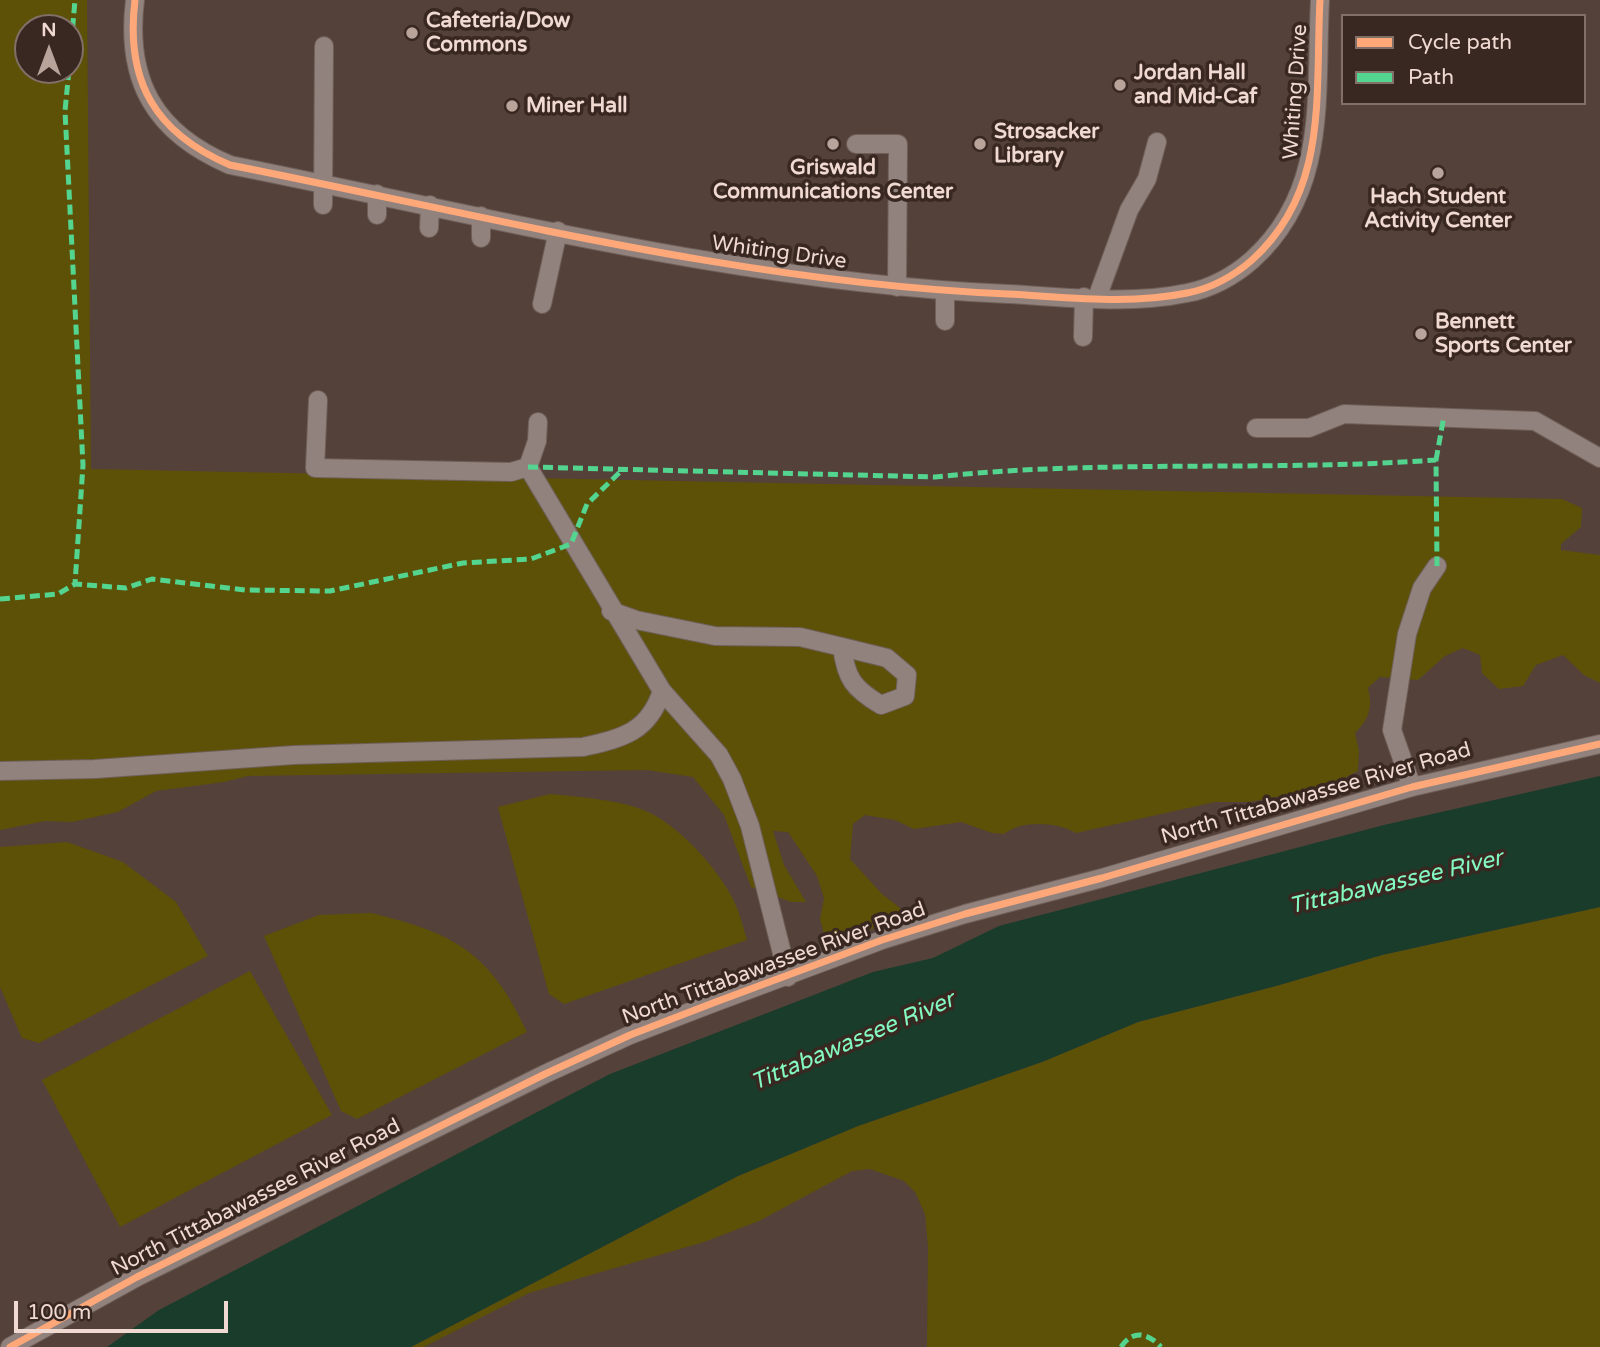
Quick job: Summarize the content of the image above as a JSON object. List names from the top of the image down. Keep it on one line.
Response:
{"streets":{"street":["Whiting Drive","North Tittabawassee River Road"]},"water":["Tittabawassee River"],"places":["Cafeteria/Dow Commons","Jordan Hall and Mid-Caf","Miner Hall","Griswald Communications Center","Strosacker Library","Hach Student Activity Center","Bennett Sports Center"],"legend":["Cycle path","Path"],"scale_bar":"100 m","north":"top"}
